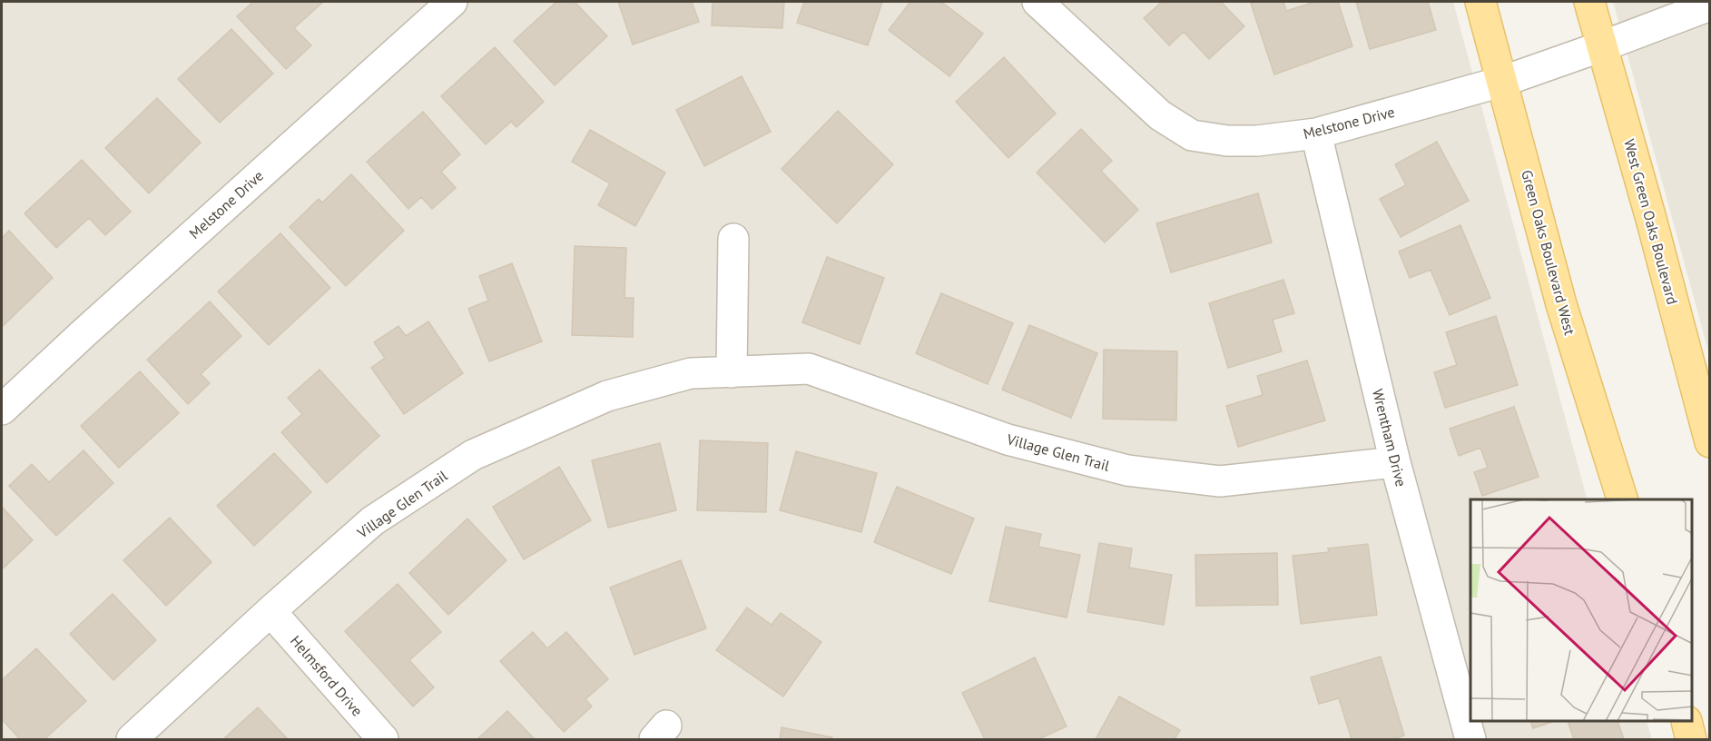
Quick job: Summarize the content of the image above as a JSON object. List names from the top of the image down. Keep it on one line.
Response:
{"streets":{"main road":["West Green Oaks Boulevard","Green Oaks Boulevard West"],"street":["Melstone Drive","Wrentham Drive","Village Glen Trail","Helmsford Drive"]},"crossings":[["Melstone Drive","West Green Oaks Boulevard"],["Melstone Drive","Green Oaks Boulevard West"],["Melstone Drive","Wrentham Drive"],["Wrentham Drive","Village Glen Trail"],["Village Glen Trail","Helmsford Drive"]]}
